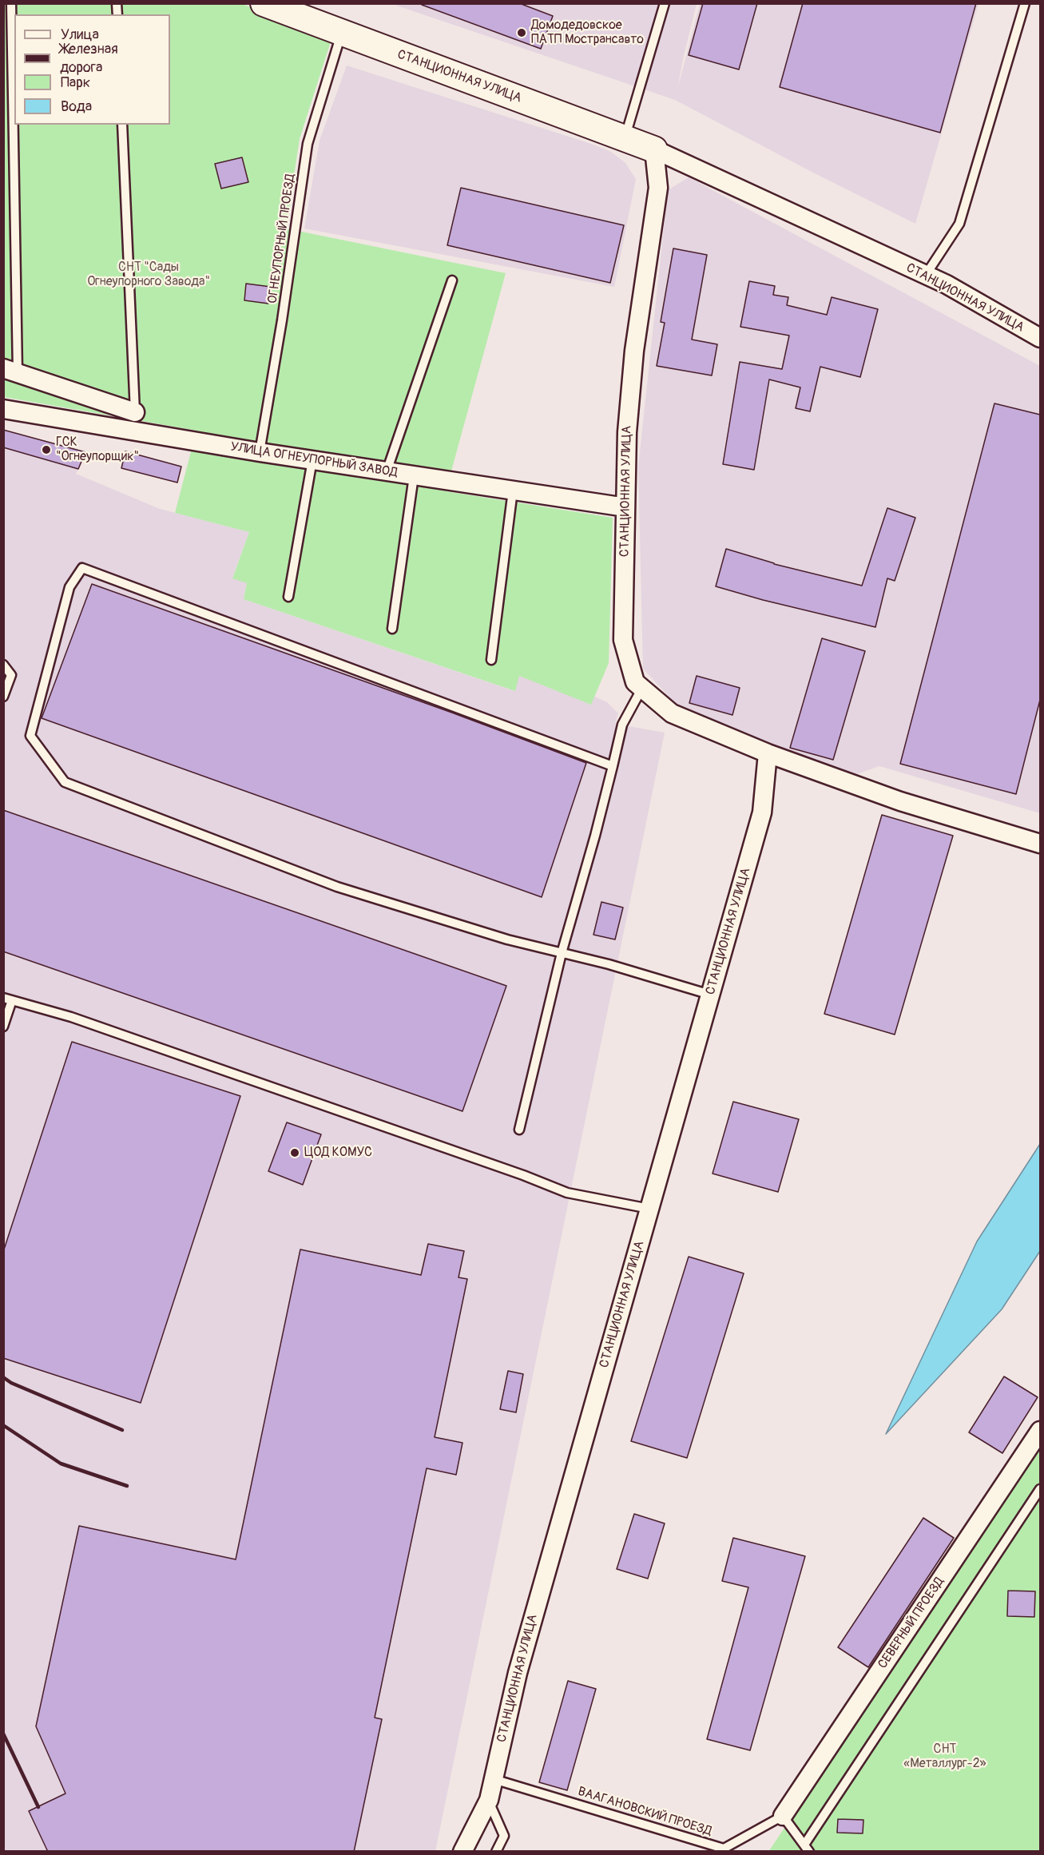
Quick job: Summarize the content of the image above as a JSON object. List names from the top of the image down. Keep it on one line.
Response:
{"streets":{"street":["СТАНЦИОННАЯ УЛИЦА","УЛИЦА ОГНЕУПОРНЫЙ ЗАВОД","СЕВЕРНЫЙ ПРОЕЗД"],"lane":["ОГНЕУПОРНЫЙ ПРОЕЗД","ВААГАНОВСКИЙ ПРОЕЗД"]},"crossings":[["СТАНЦИОННАЯ УЛИЦА","ОГНЕУПОРНЫЙ ПРОЕЗД"],["СТАНЦИОННАЯ УЛИЦА","УЛИЦА ОГНЕУПОРНЫЙ ЗАВОД"],["СТАНЦИОННАЯ УЛИЦА","ВААГАНОВСКИЙ ПРОЕЗД"],["ОГНЕУПОРНЫЙ ПРОЕЗД","УЛИЦА ОГНЕУПОРНЫЙ ЗАВОД"],["СЕВЕРНЫЙ ПРОЕЗД","ВААГАНОВСКИЙ ПРОЕЗД"]],"parks":["СНТ \"Сады Огнеупорного Завода\"","СНТ «Металлург-2»"],"places":["Домодедовское ПАТП Мострансавто","ГСК \"Огнеупорщик\"","ЦОД КОМУС"],"legend":["Улица","Железная дорога","Парк","Вода"]}
